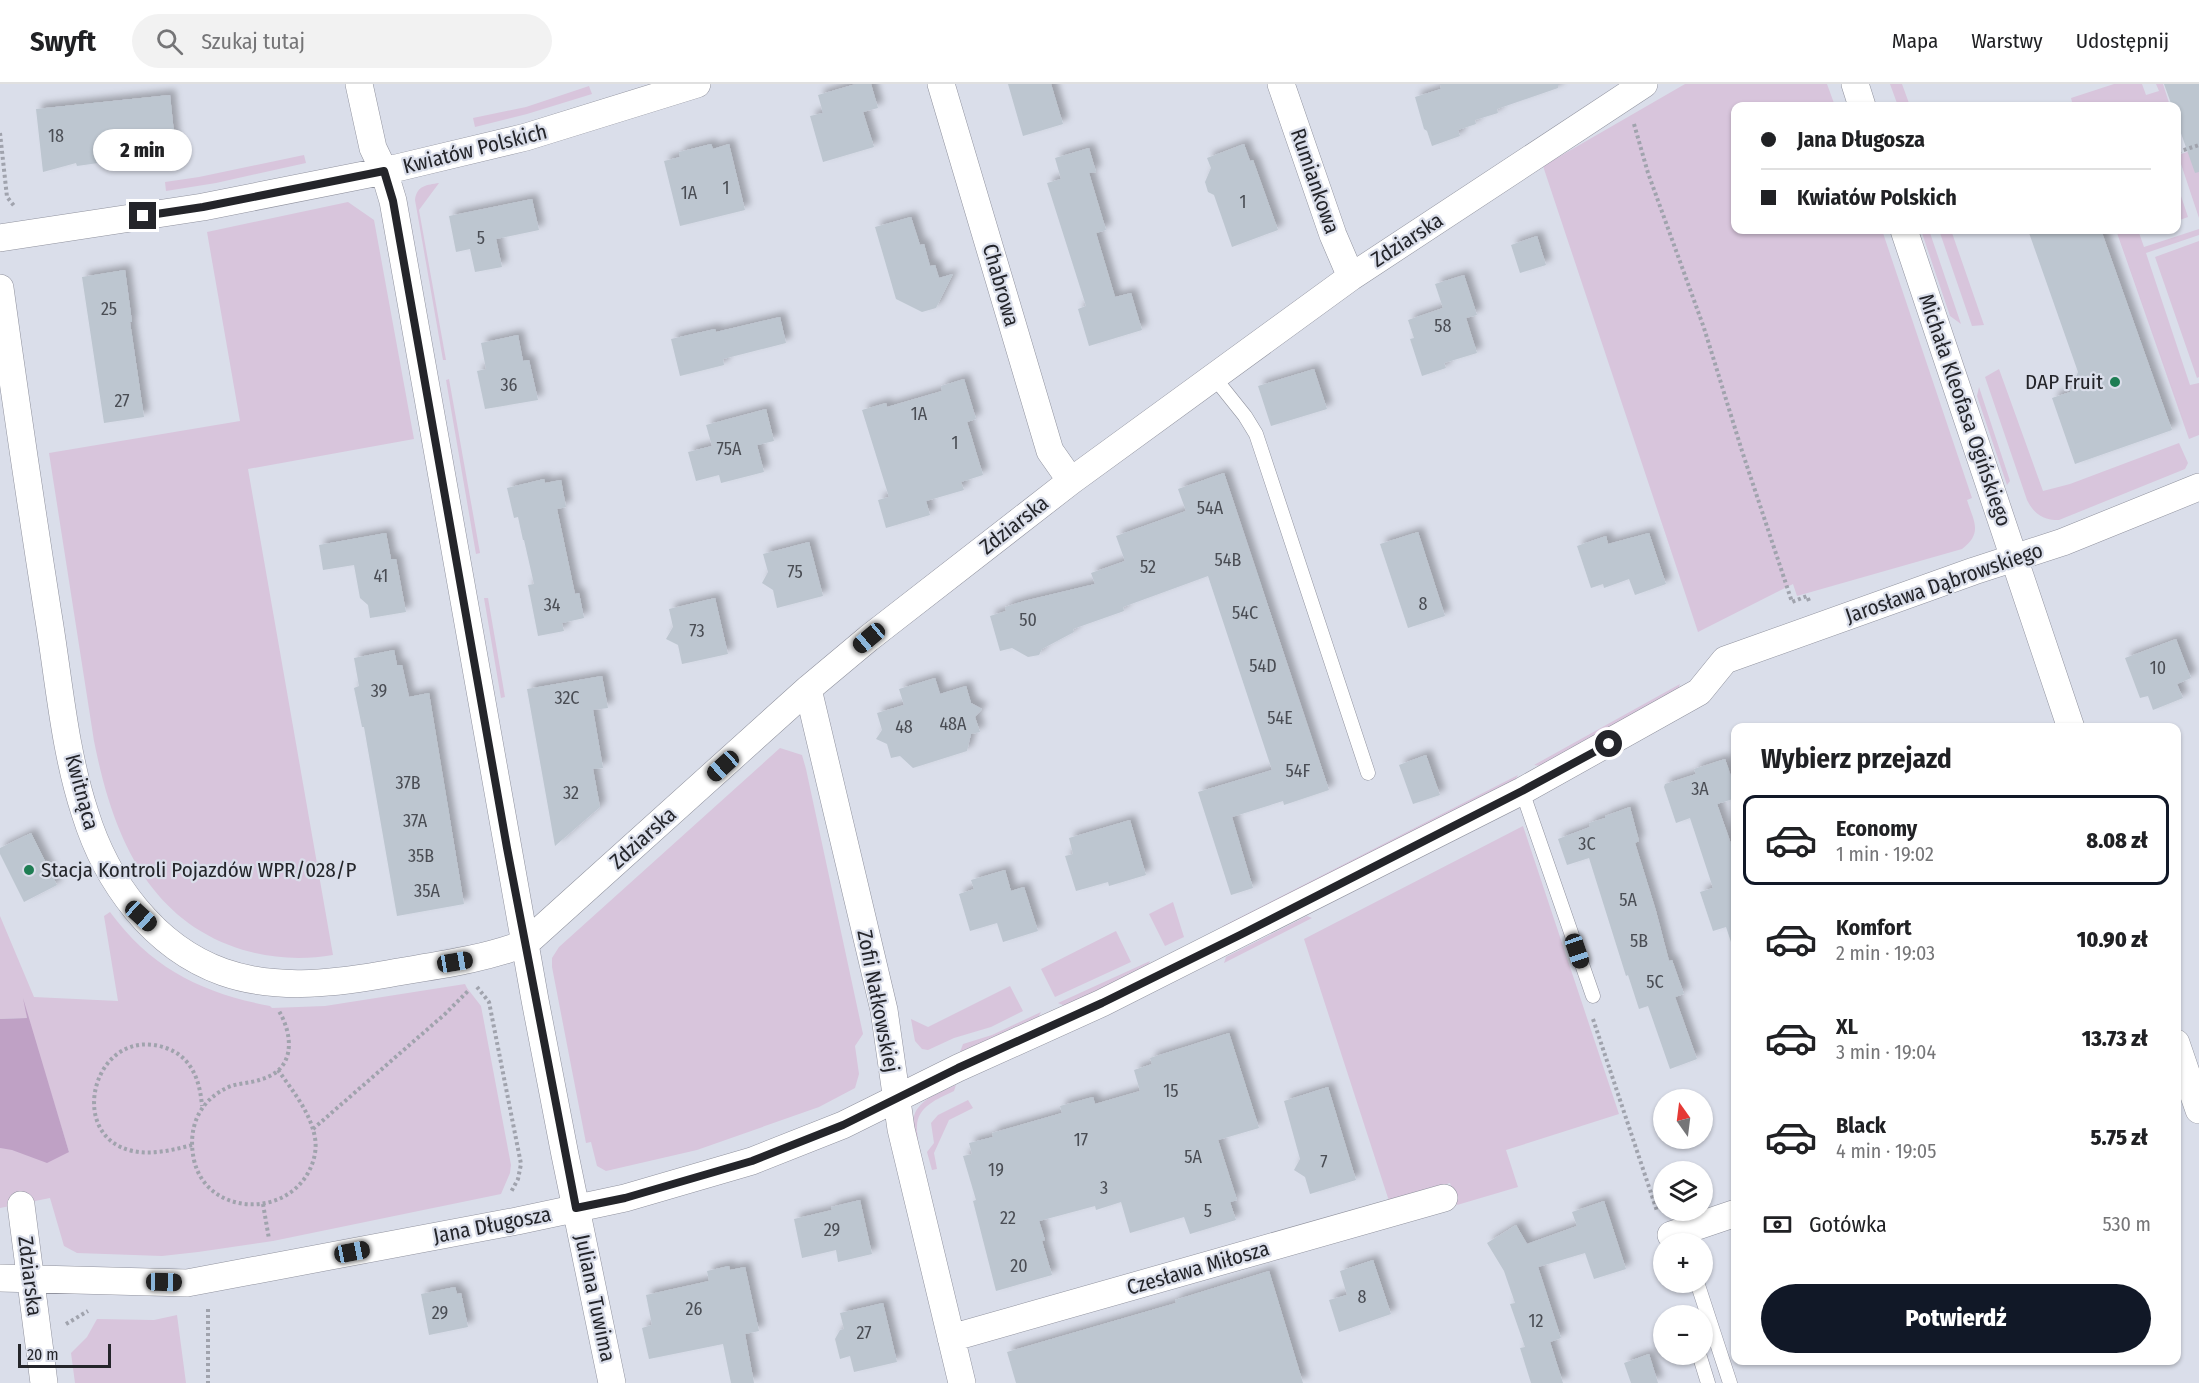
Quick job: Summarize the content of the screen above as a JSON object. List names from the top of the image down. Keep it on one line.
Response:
{"streets":{"street":["Kwiatów Polskich","Rumiankowa","Zdziarska","Chabrowa","Michała Kleofasa Ogińskiego","Jarosława Dąbrowskiego","Kwitnąca","Zofii Nałkowskiej","Jana Długosza","Czesława Miłosza","Juliana Tuwima"]},"crossings":[["Kwiatów Polskich","Juliana Tuwima"],["Rumiankowa","Zdziarska"],["Zdziarska","Chabrowa"],["Zdziarska","Kwitnąca"],["Zdziarska","Zofii Nałkowskiej"],["Zdziarska","Jana Długosza"],["Zdziarska","Juliana Tuwima"],["Michała Kleofasa Ogińskiego","Jarosława Dąbrowskiego"],["Jarosława Dąbrowskiego","Jana Długosza"],["Kwitnąca","Juliana Tuwima"],["Zofii Nałkowskiej","Jana Długosza"],["Zofii Nałkowskiej","Czesława Miłosza"],["Jana Długosza","Juliana Tuwima"]],"places":["DAP Fruit","Stacja Kontroli Pojazdów WPR/028/P"],"house_numbers":["18","1","1A","1","5","25","58","36","27","1A","1","75A","54A","54B","52","75","41","8","34","54C","50","73","54D","10","39","32C","54E","48A","48","54F","37B","3A","32","37A","3C","35B","35A","5A","5B","5C","15","17","5A","7","19","3","5","22","29","20","8","26","29","12","27"],"scale_bar":"20 m","north":"top","page":{"header":"Swyft","search":"Szukaj tutaj","nav":["Mapa","Warstwy","Udostępnij"],"banner":["Jana Długosza","Kwiatów Polskich"],"bubble":"2 min","heading":"Wybierz przejazd","list":[{"name":"Economy","note":"1 min · 19:02","value":"8.08 zł"},{"name":"Komfort","note":"2 min · 19:03","value":"10.90 zł"},{"name":"XL","note":"3 min · 19:04","value":"13.73 zł"},{"name":"Black","note":"4 min · 19:05","value":"5.75 zł"}],"map_buttons":["+","−"],"pay":["Gotówka","530 m"],"buttons":"Potwierdź","scale":"20 m"}}
